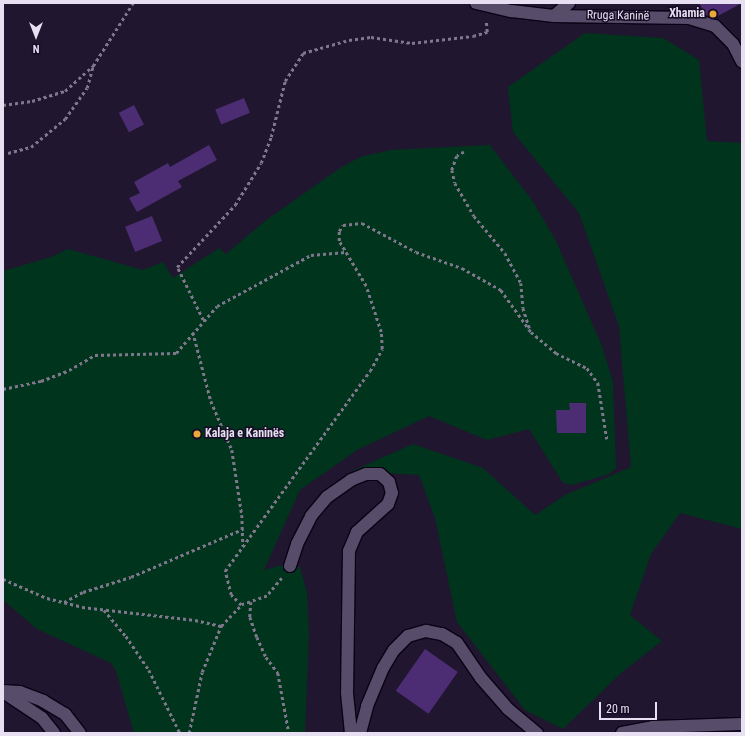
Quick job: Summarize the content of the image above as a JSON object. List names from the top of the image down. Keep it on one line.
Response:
{"streets":{"street":["Rruga Kaninë"]},"places":["Xhamia","Kalaja e Kaninës"],"scale_bar":"20 m","north":"bottom"}
